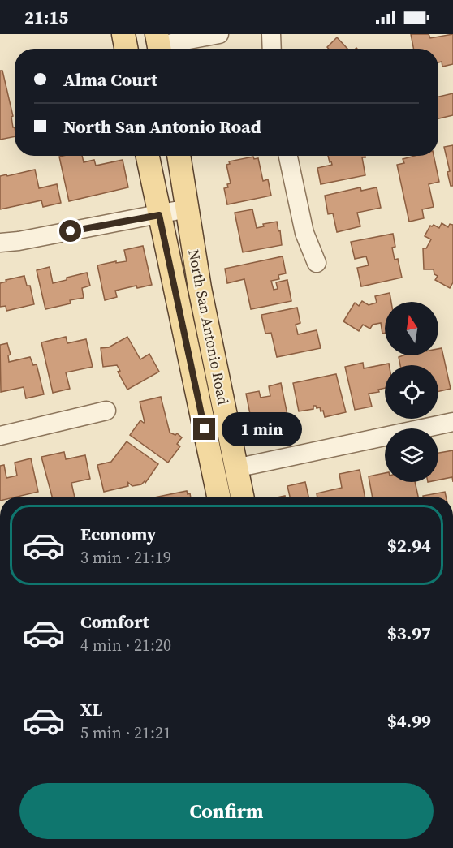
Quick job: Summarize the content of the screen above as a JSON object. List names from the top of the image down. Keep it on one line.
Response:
{"streets":{"main road":["North San Antonio Road"]},"north":"top","page":{"status":"21:15","banner":["Alma Court","North San Antonio Road"],"bubble":"1 min","list":[{"name":"Economy","note":"3 min · 21:19","value":"$2.94"},{"name":"Comfort","note":"4 min · 21:20","value":"$3.97"},{"name":"XL","note":"5 min · 21:21","value":"$4.99"}],"buttons":"Confirm"}}
